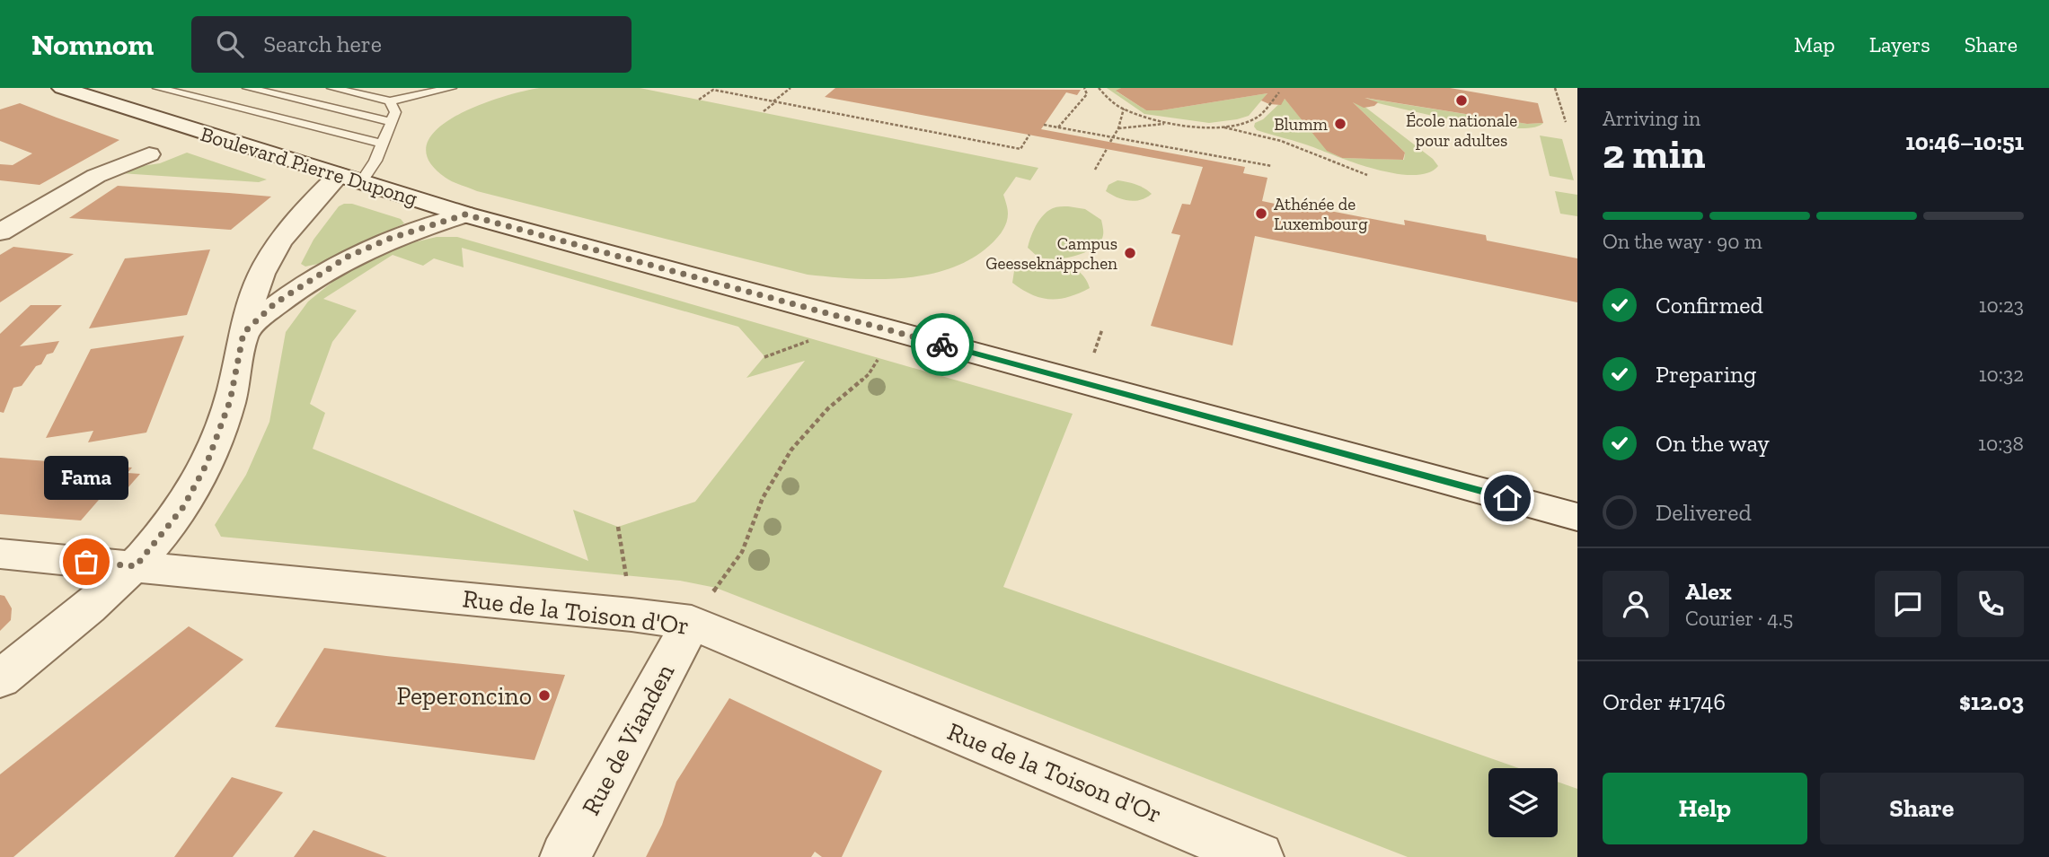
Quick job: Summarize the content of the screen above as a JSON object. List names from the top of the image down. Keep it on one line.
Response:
{"streets":{"street":["Boulevard Pierre Dupong","Rue de la Toison d'Or","Rue de Vianden"]},"crossings":[["Rue de la Toison d'Or","Rue de Vianden"]],"places":["École nationale pour adultes","Blumm","Athénée de Luxembourg","Campus Geesseknäppchen","Fama","Peperoncino"],"page":{"header":"Nomnom","search":"Search here","nav":["Map","Layers","Share"],"heading":["2 min","Arriving in","10:46–10:51"],"panel":["Alex","Courier · 4.5","Order #1746","$12.03"],"bar":"On the way · 90 m","list":[["Confirmed","10:23"],["Preparing","10:32"],["On the way","10:38"],"Delivered"],"bubble":"Fama","buttons":["Help","Share"]}}
